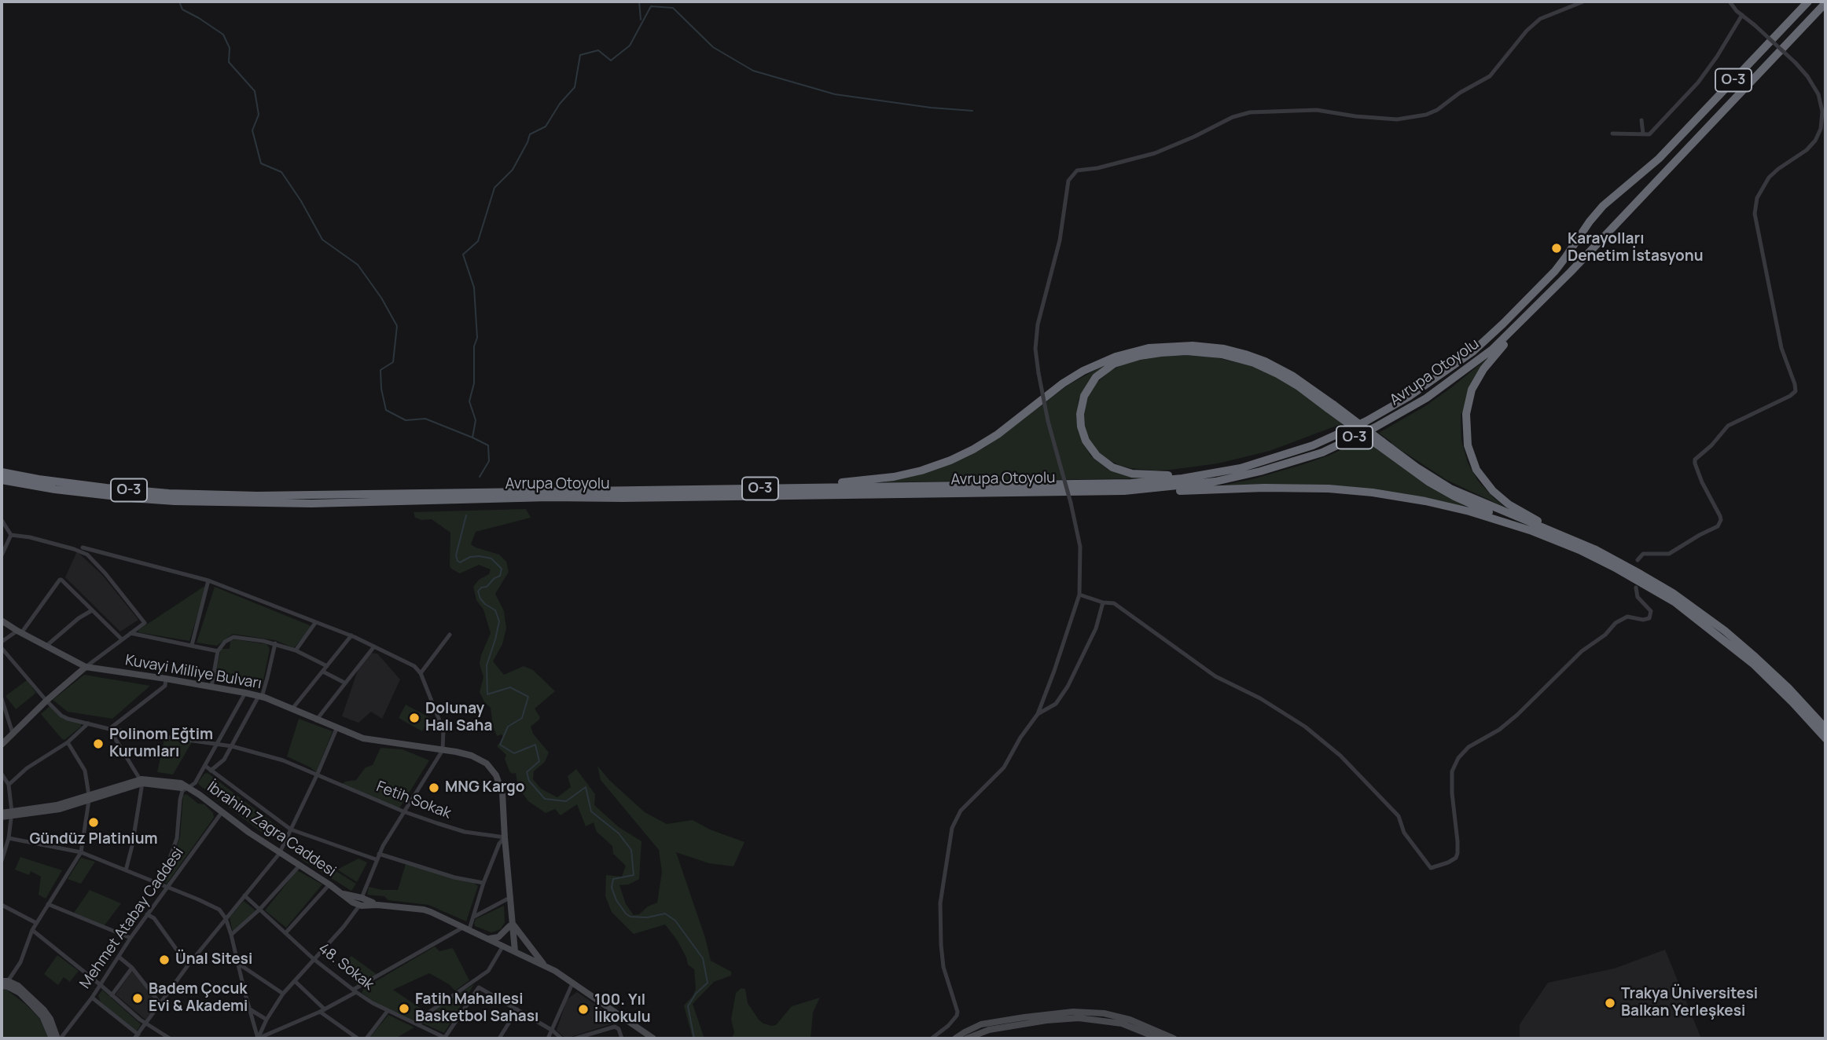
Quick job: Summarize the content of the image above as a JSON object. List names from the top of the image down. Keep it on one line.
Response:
{"streets":{"highway":["O-3","Avrupa Otoyolu"],"main road":["Kuvayi Milliye Bulvarı","İbrahim Zagra Caddesi"],"street":["Fetih Sokak","Mehmet Atabay Caddesi","48. Sokak"]},"crossings":[["Kuvayi Milliye Bulvarı","Fetih Sokak"],["Kuvayi Milliye Bulvarı","İbrahim Zagra Caddesi"],["İbrahim Zagra Caddesi","Mehmet Atabay Caddesi"]],"places":["Karayolları Denetim İstasyonu","Dolunay Halı Saha","Polinom Eğtim Kurumları","MNG Kargo","Gündüz Platinium","Ünal Sitesi","Badem Çocuk Evi & Akademi","Trakya Üniversitesi Balkan Yerleşkesi","Fatih Mahallesi Basketbol Sahası","100. Yıl İlkokulu"]}
